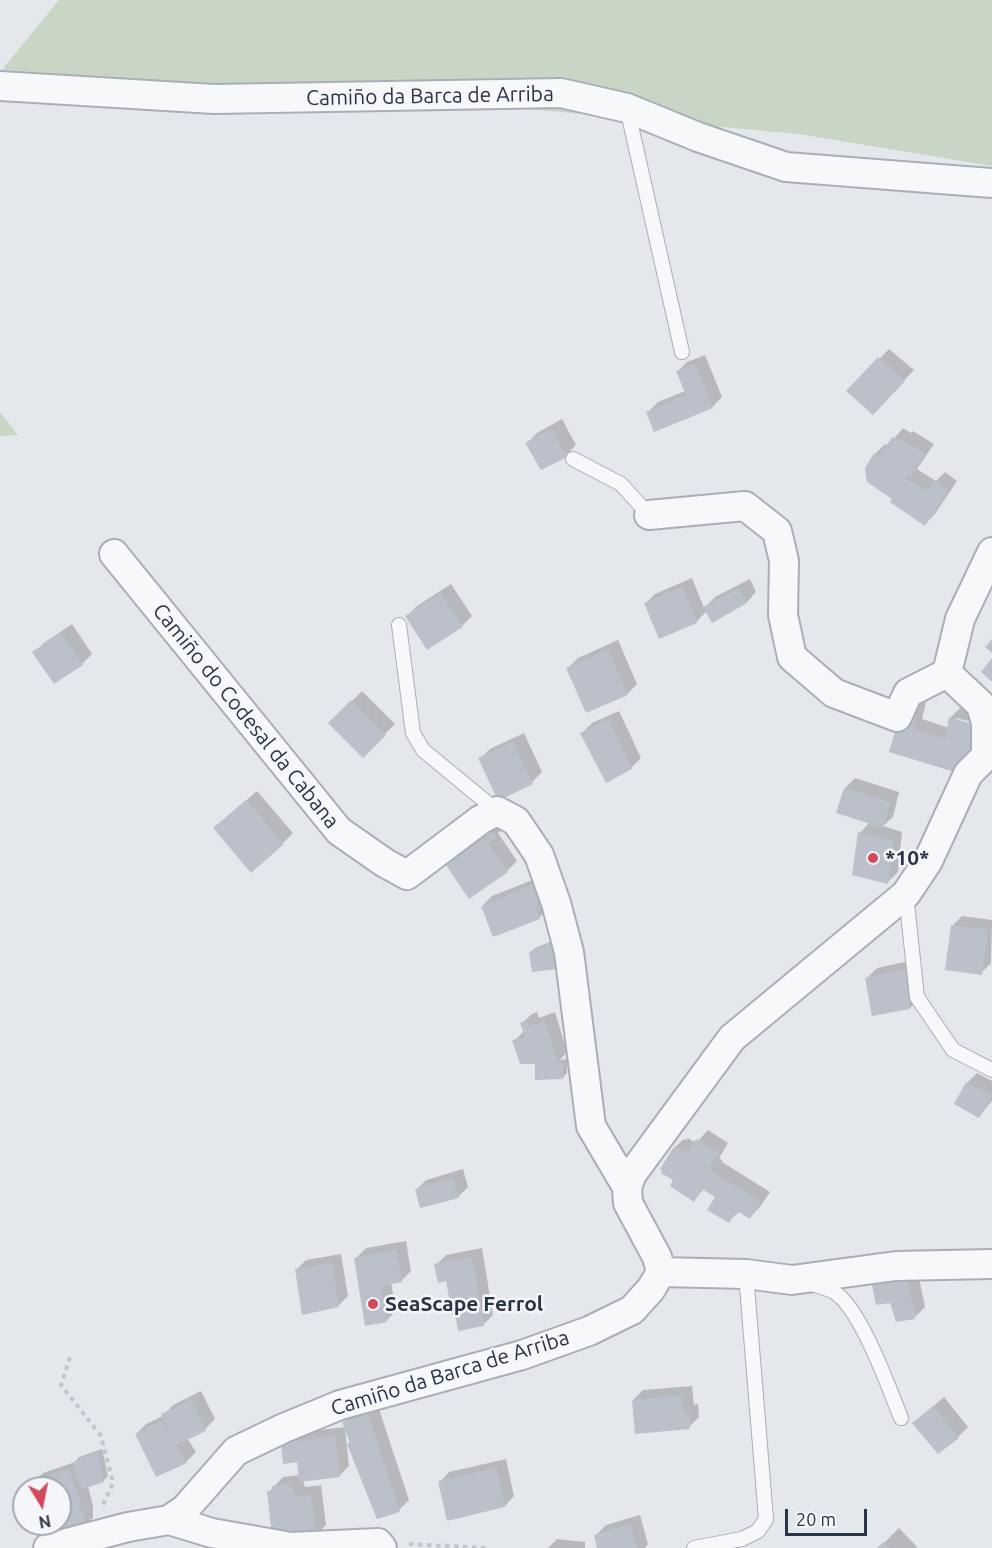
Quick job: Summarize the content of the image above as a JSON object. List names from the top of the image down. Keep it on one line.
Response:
{"streets":{"street":["Camiño da Barca de Arriba","Camiño do Codesal da Cabana"]},"places":["*10*","SeaScape Ferrol"],"scale_bar":"20 m","north":"bottom"}
